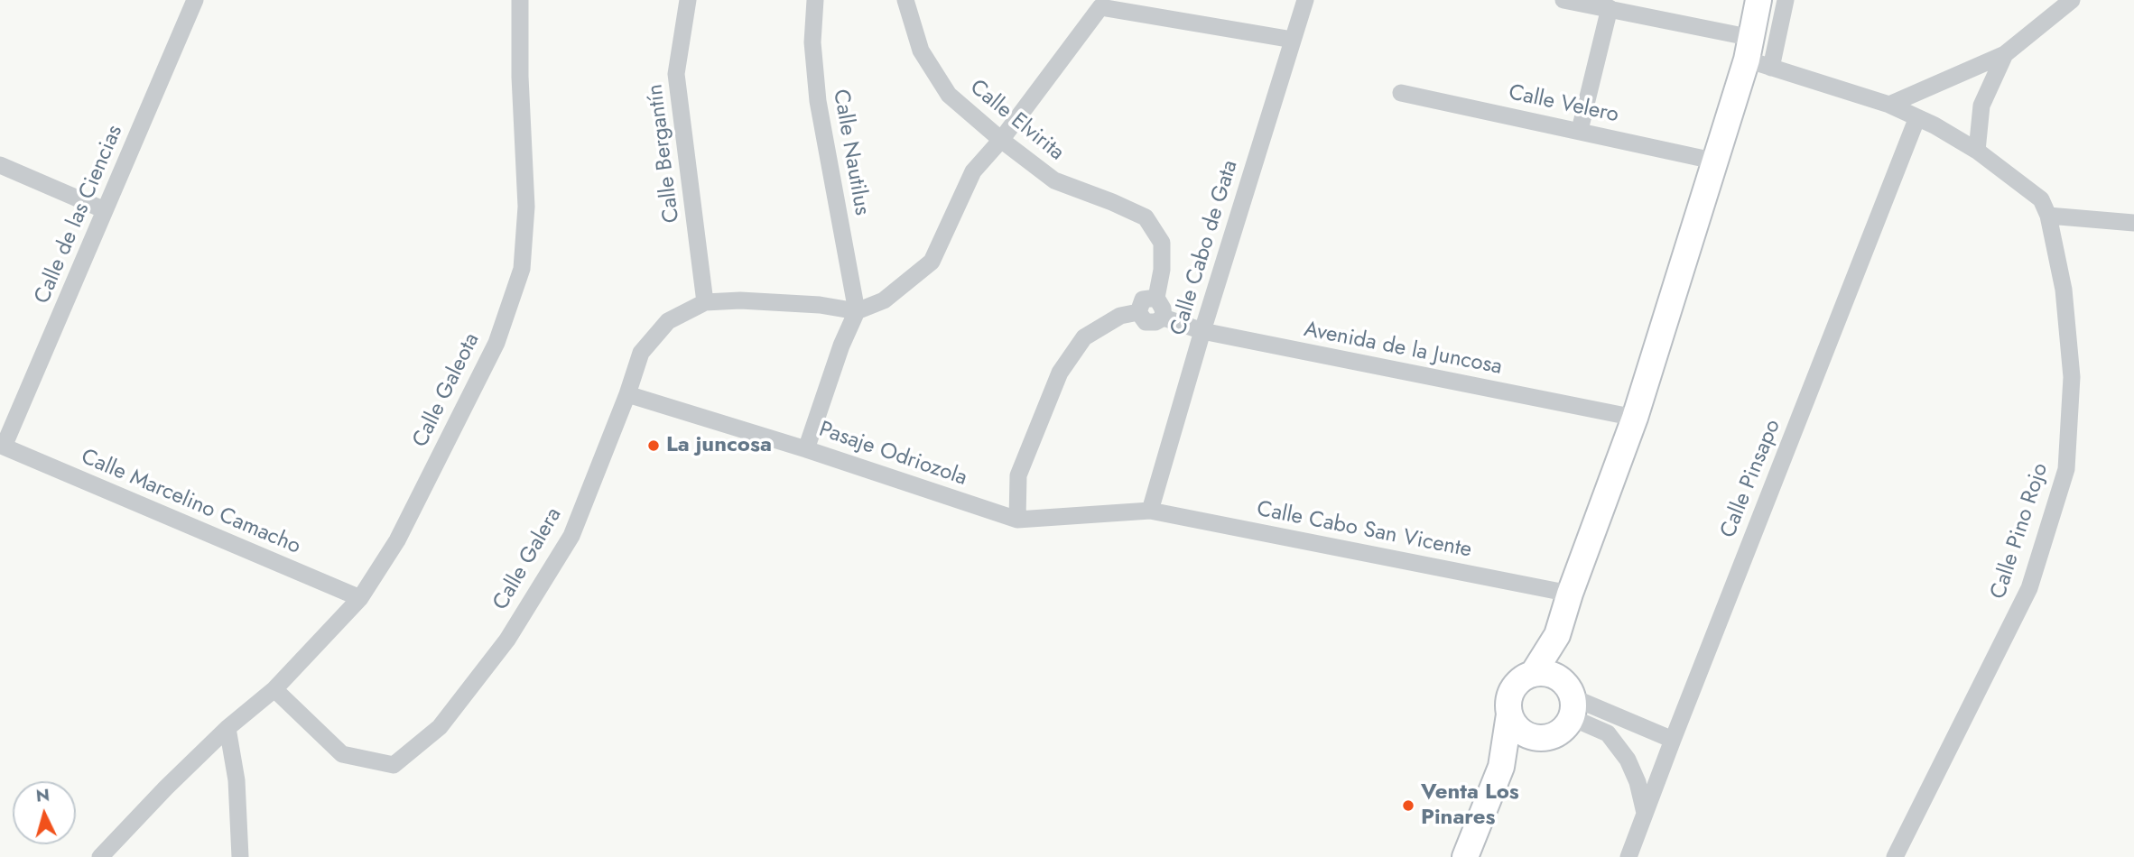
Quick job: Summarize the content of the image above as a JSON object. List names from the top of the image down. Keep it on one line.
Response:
{"streets":{"street":["Calle Velero","Calle Elvirita","Calle Nautilus","Calle Bergantín","Calle de las Ciencias","Calle Cabo de Gata","Avenida de la Juncosa","Calle Galeota","Pasaje Odriozola","Calle Pinsapo","Calle Marcelino Camacho","Calle Cabo San Vicente","Calle Pino Rojo","Calle Galera"]},"crossings":[["Calle Elvirita","Avenida de la Juncosa"],["Calle Nautilus","Calle Galera"],["Calle Bergantín","Calle Galera"],["Calle de las Ciencias","Calle Marcelino Camacho"],["Calle Cabo de Gata","Avenida de la Juncosa"],["Calle Cabo de Gata","Pasaje Odriozola"],["Calle Cabo de Gata","Calle Cabo San Vicente"],["Calle Galeota","Calle Marcelino Camacho"],["Calle Galeota","Calle Galera"],["Pasaje Odriozola","Calle Cabo San Vicente"],["Pasaje Odriozola","Calle Galera"],["Calle Pinsapo","Calle Pino Rojo"]],"places":["La juncosa","Venta Los Pinares"],"north":"top"}
